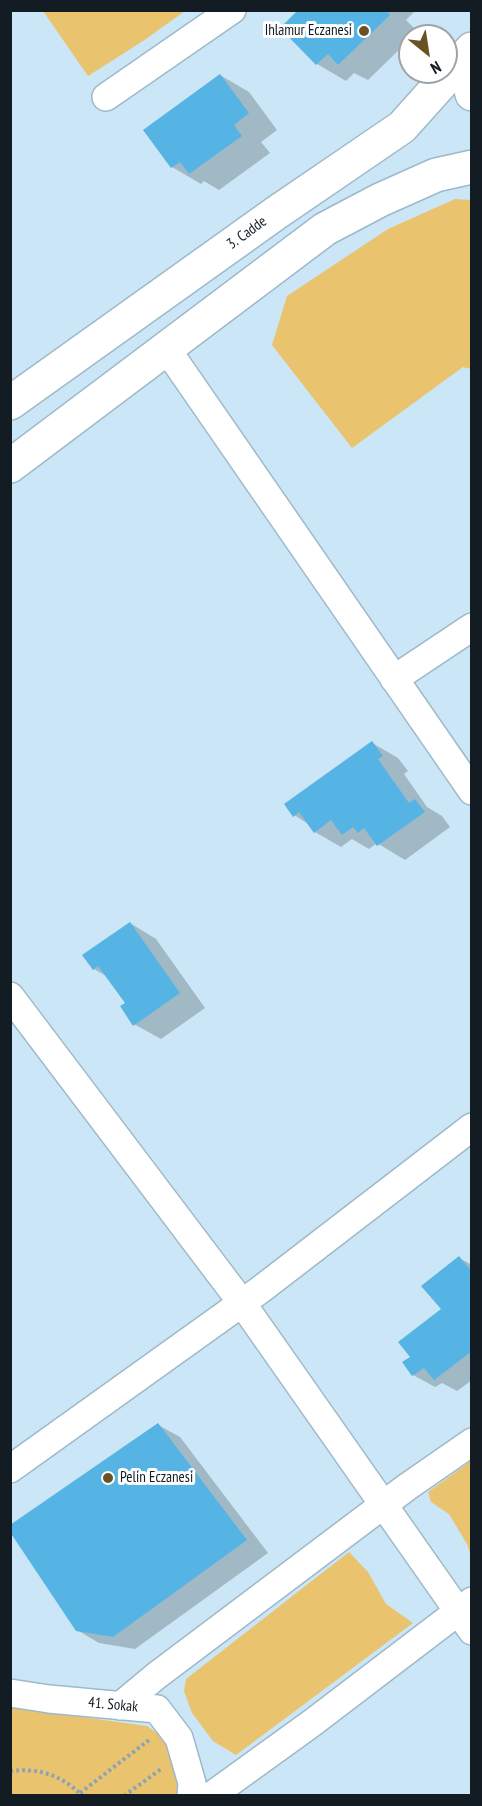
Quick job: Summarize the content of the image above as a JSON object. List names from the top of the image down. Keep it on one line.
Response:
{"streets":{"main road":["3. Cadde"],"street":["41. Sokak"]},"places":["Ihlamur Eczanesi","Pelin Eczanesi"],"north":"bottom right"}
